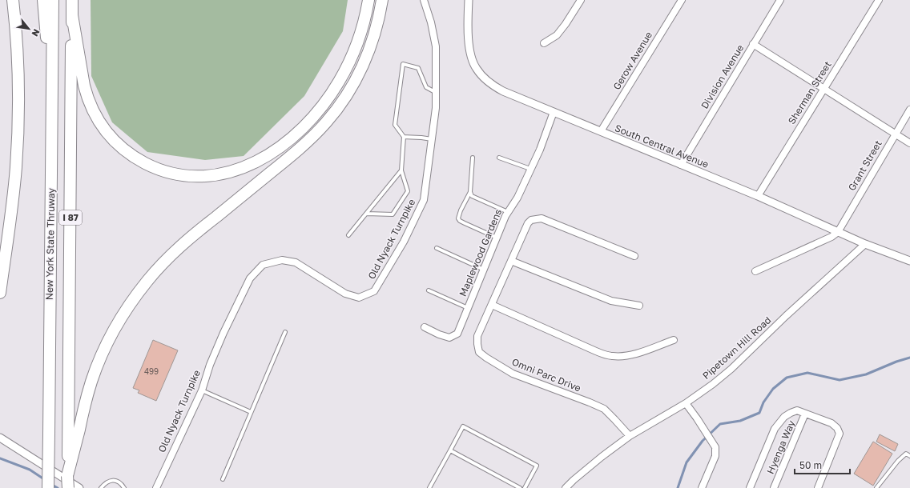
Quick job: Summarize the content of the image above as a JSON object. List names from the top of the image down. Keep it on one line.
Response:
{"streets":{"highway":["I 87","New York State Thruway"],"street":["Gerow Avenue","Division Avenue","Sherman Street","South Central Avenue","Grant Street","Old Nyack Turnpike","Maplewood Gardens","Pipetown Hill Road","Omni Parc Drive","Hyenga Way"]},"crossings":[["Gerow Avenue","South Central Avenue"],["Division Avenue","South Central Avenue"],["Sherman Street","South Central Avenue"],["South Central Avenue","Grant Street"],["South Central Avenue","Maplewood Gardens"],["South Central Avenue","Pipetown Hill Road"],["Pipetown Hill Road","Omni Parc Drive"]],"house_numbers":["499"],"scale_bar":"50 m","north":"bottom right"}
